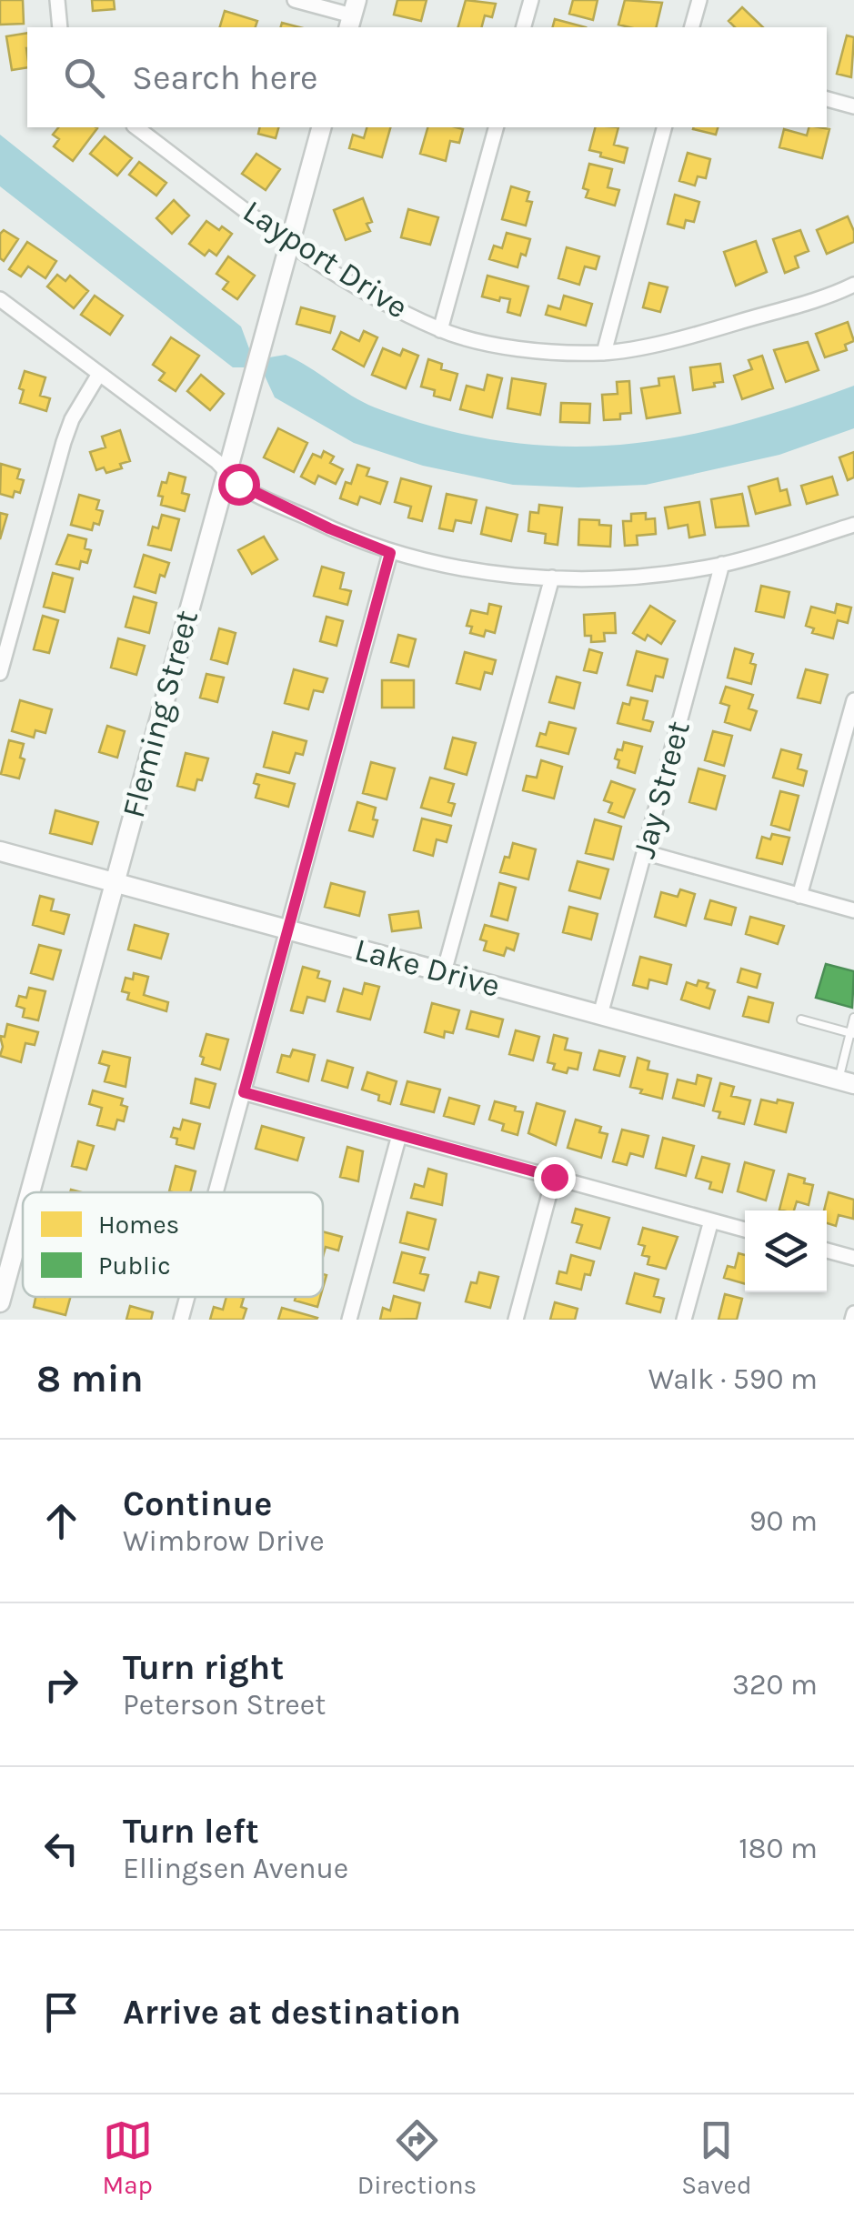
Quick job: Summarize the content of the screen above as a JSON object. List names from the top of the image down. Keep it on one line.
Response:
{"streets":{"street":["Layport Drive","Fleming Street","Jay Street","Lake Drive"]},"crossings":[["Layport Drive","Fleming Street"],["Fleming Street","Lake Drive"],["Jay Street","Lake Drive"]],"legend":["Homes","Public"],"page":{"search":"Search here","heading":["8 min","Walk · 590 m"],"list":[["Continue","Wimbrow Drive","90 m"],["Turn right","Peterson Street","320 m"],["Turn left","Ellingsen Avenue","180 m"],"Arrive at destination"],"nav":["Map","Directions","Saved"]}}
